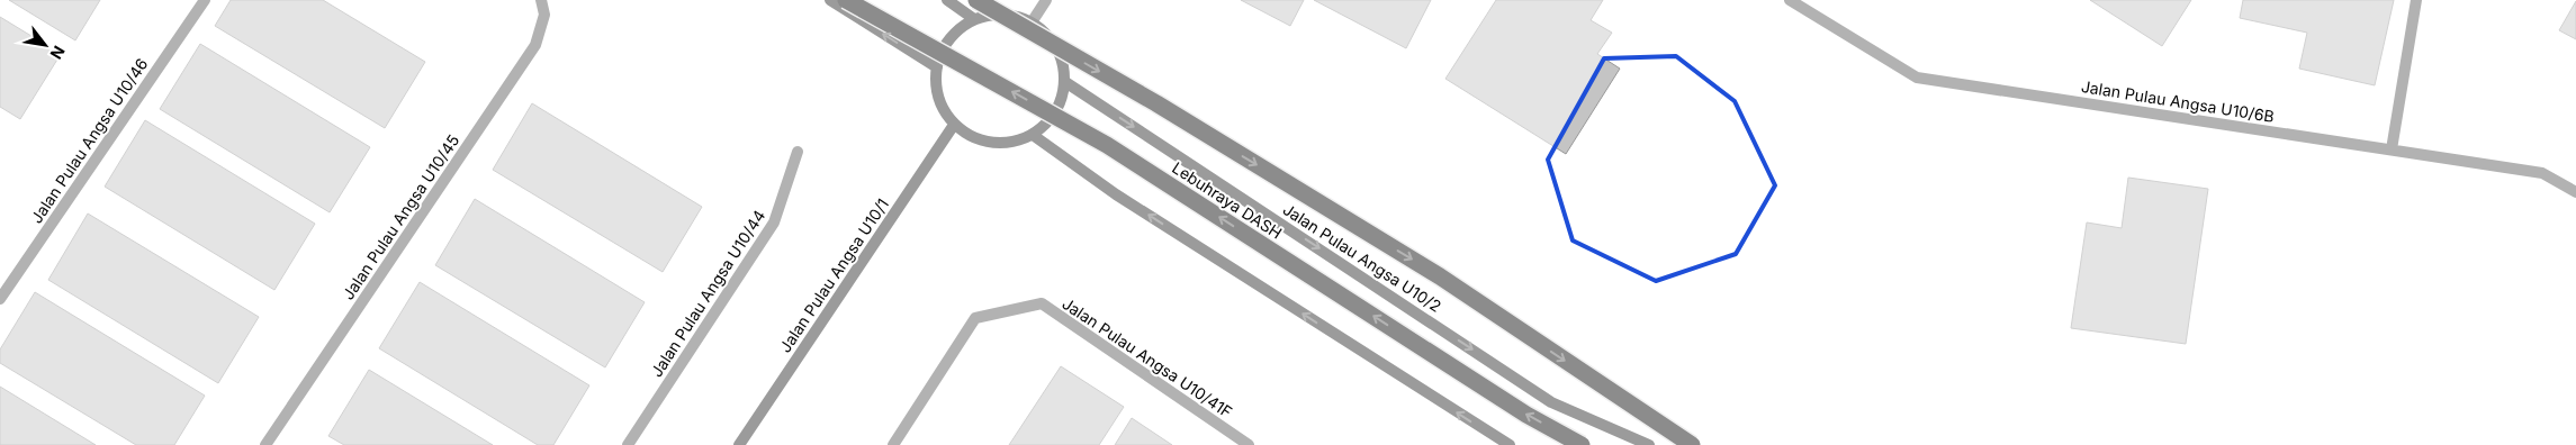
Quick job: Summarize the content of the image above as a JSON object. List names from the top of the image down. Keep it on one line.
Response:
{"streets":{"highway":["Lebuhraya DASH"],"street":["Jalan Pulau Angsa U10/6B","Jalan Pulau Angsa U10/46","Jalan Pulau Angsa U10/45","Jalan Pulau Angsa U10/2","Jalan Pulau Angsa U10/1","Jalan Pulau Angsa U10/44","Jalan Pulau Angsa U10/41F"]},"crossings":[["Jalan Pulau Angsa U10/2","Jalan Pulau Angsa U10/1"]],"north":"bottom right"}
